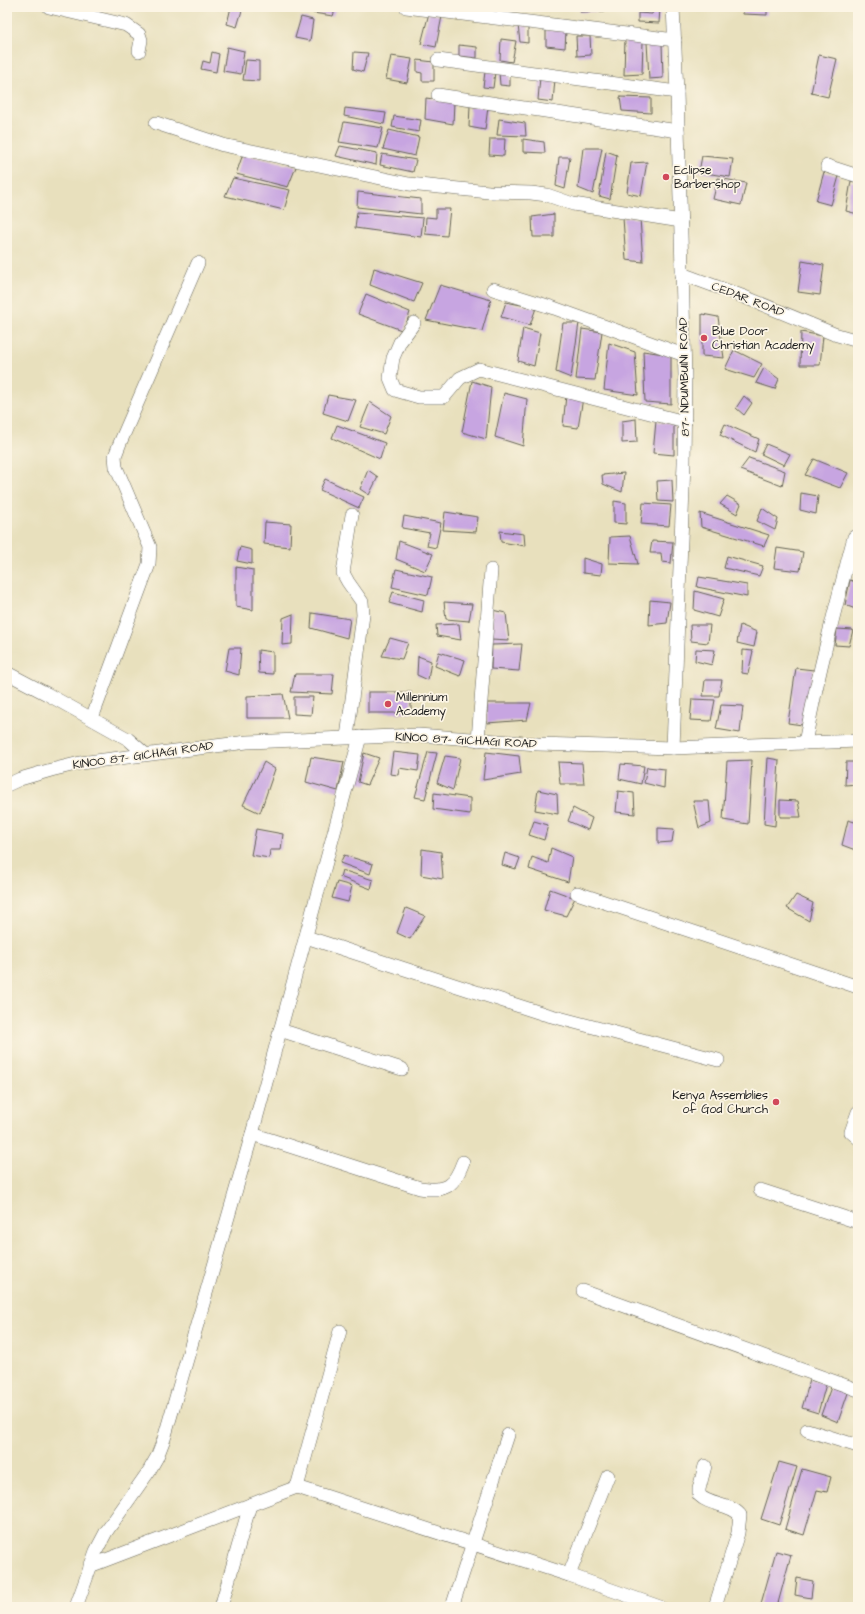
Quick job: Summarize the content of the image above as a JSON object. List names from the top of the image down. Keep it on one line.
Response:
{"streets":{"street":["CEDAR ROAD","87- NDUMBUINI ROAD","KINOO 87- GICHAGI ROAD"]},"crossings":[["CEDAR ROAD","87- NDUMBUINI ROAD"],["87- NDUMBUINI ROAD","KINOO 87- GICHAGI ROAD"]],"places":["Eclipse Barbershop","Blue Door Christian Academy","Millennium Academy","Kenya Assemblies of God Church"]}
